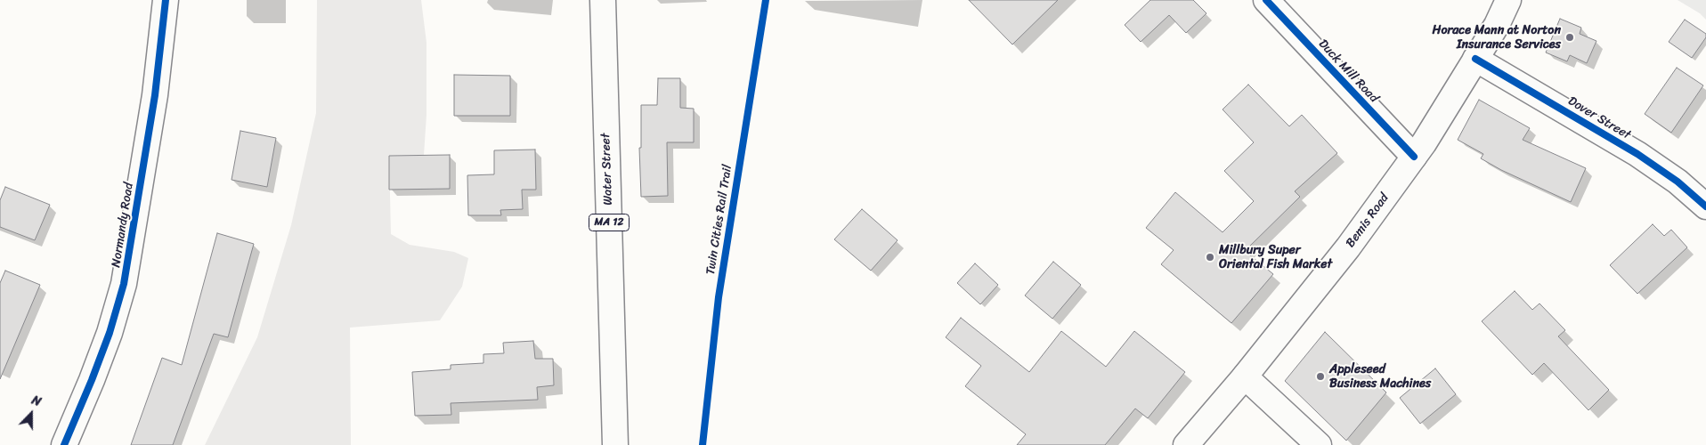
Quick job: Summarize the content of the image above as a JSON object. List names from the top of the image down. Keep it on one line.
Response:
{"streets":{"main road":["Duck Mill Road","Dover Street","Water Street","Bemis Road","MA 12","Normandy Road"],"cycle path":["Twin Cities Rail Trail"]},"crossings":[["Duck Mill Road","Bemis Road"],["Dover Street","Bemis Road"]],"places":["Horace Mann at Norton Insurance Services","Millbury Super Oriental Fish Market","Appleseed Business Machines"],"north":"top"}
